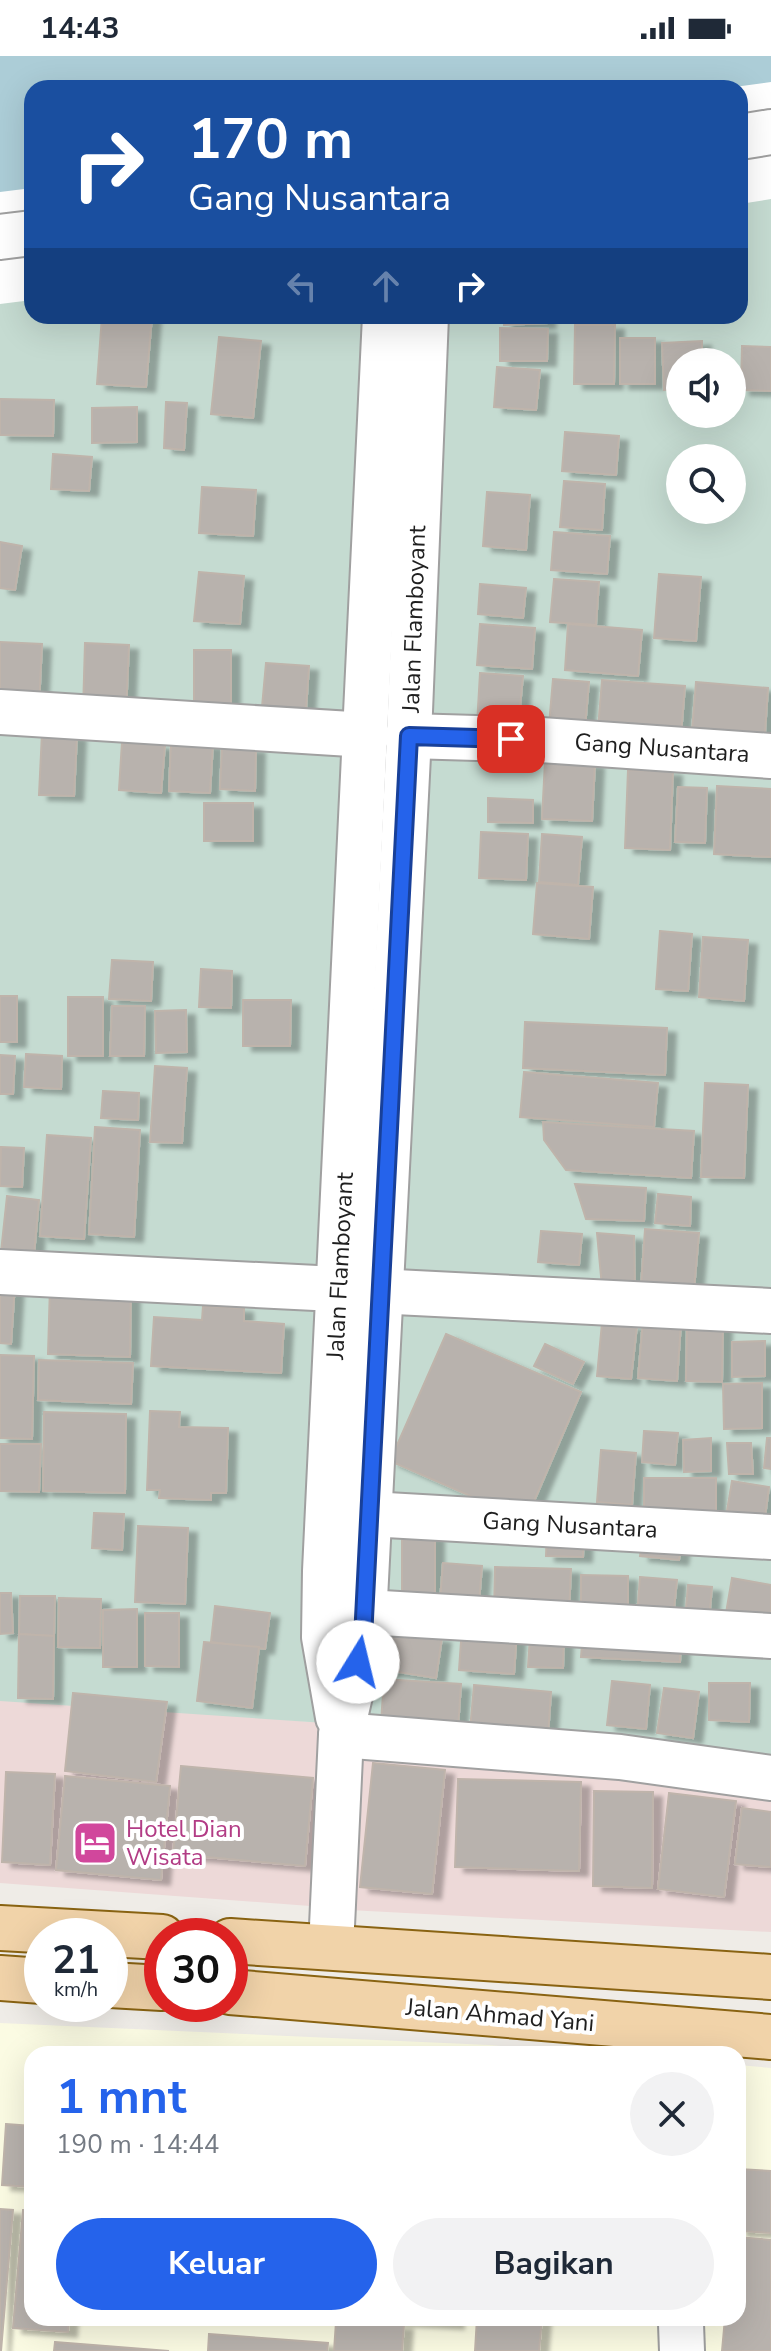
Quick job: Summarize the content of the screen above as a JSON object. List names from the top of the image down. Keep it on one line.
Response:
{"streets":{"main road":["Jalan Ahmad Yani"],"street":["Jalan Flamboyant","Gang Nusantara"]},"crossings":[["Jalan Flamboyant","Gang Nusantara"]],"places":{"hotel":["Hotel Dian Wisata"]},"page":{"status":"14:43","turn":["170 m","Gang Nusantara"],"speed":"21 km/h","limit":"30","heading":["1 mnt","190 m · 14:44"],"buttons":["Keluar","Bagikan"]}}
